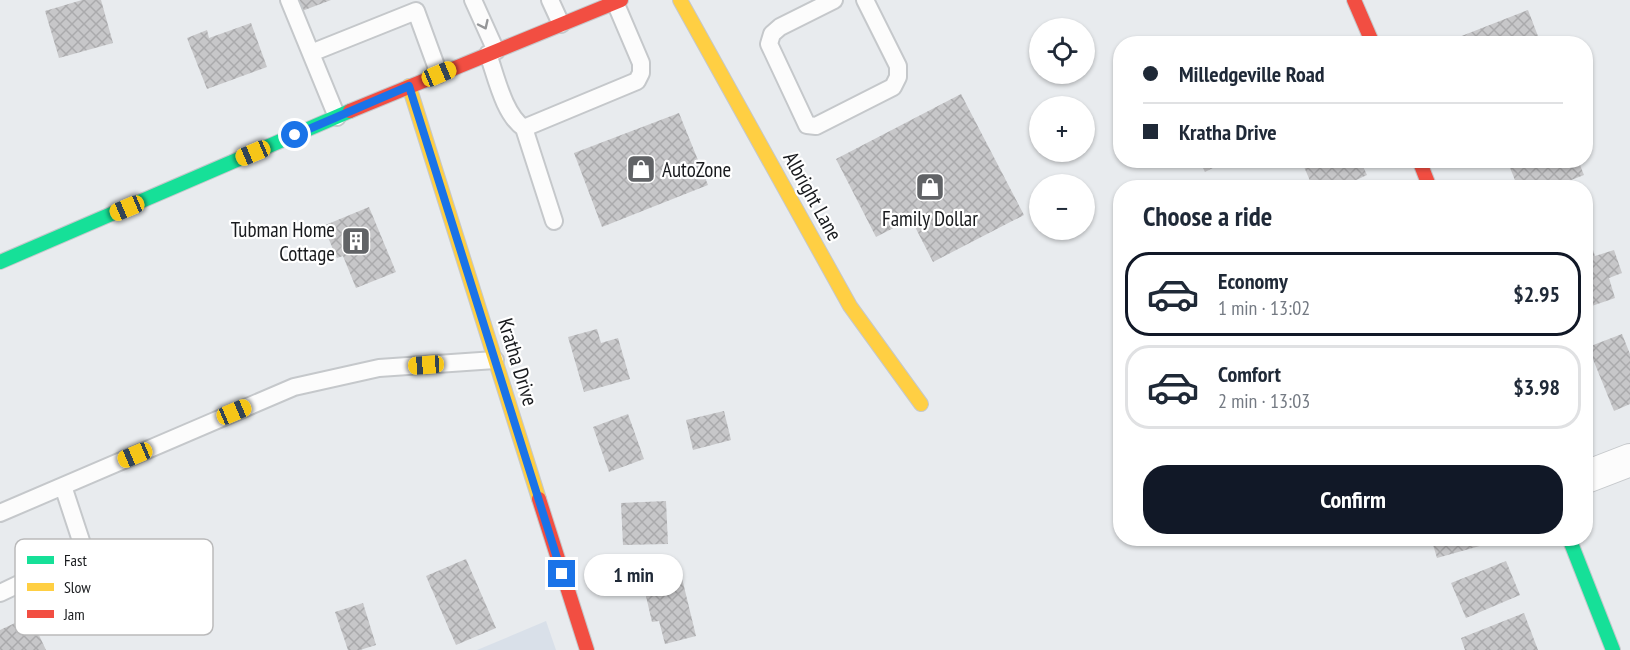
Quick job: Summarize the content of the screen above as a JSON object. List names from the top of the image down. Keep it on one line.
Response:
{"streets":{"street":["Albright Lane","Kratha Drive"]},"places":{"shop":["AutoZone","Family Dollar"],"building":["Tubman Home Cottage"]},"legend":["Fast","Slow","Jam"],"page":{"map_buttons":["+","−"],"banner":["Milledgeville Road","Kratha Drive"],"heading":"Choose a ride","list":[{"name":"Economy","note":"1 min · 13:02","value":"$2.95"},{"name":"Comfort","note":"2 min · 13:03","value":"$3.98"}],"buttons":"Confirm","bubble":"1 min"}}
